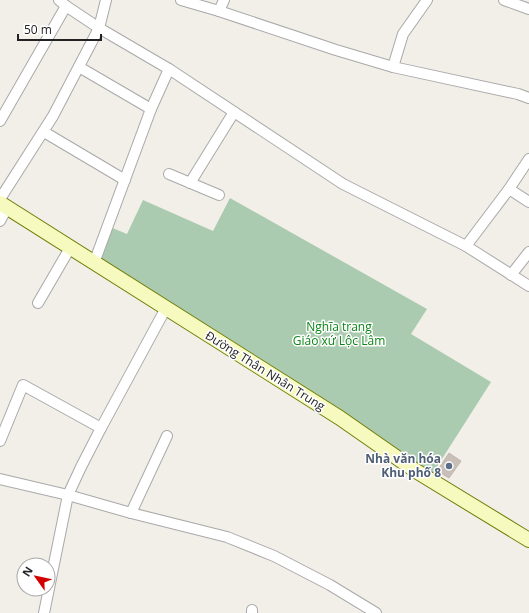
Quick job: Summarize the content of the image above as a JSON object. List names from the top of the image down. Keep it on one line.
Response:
{"streets":{"street":["Đường Thân Nhân Trung"]},"parks":["Nghĩa trang Giáo xứ Lộc Lâm"],"places":["Nhà văn hóa Khu phố 8"],"scale_bar":"50 m","north":"top left"}
